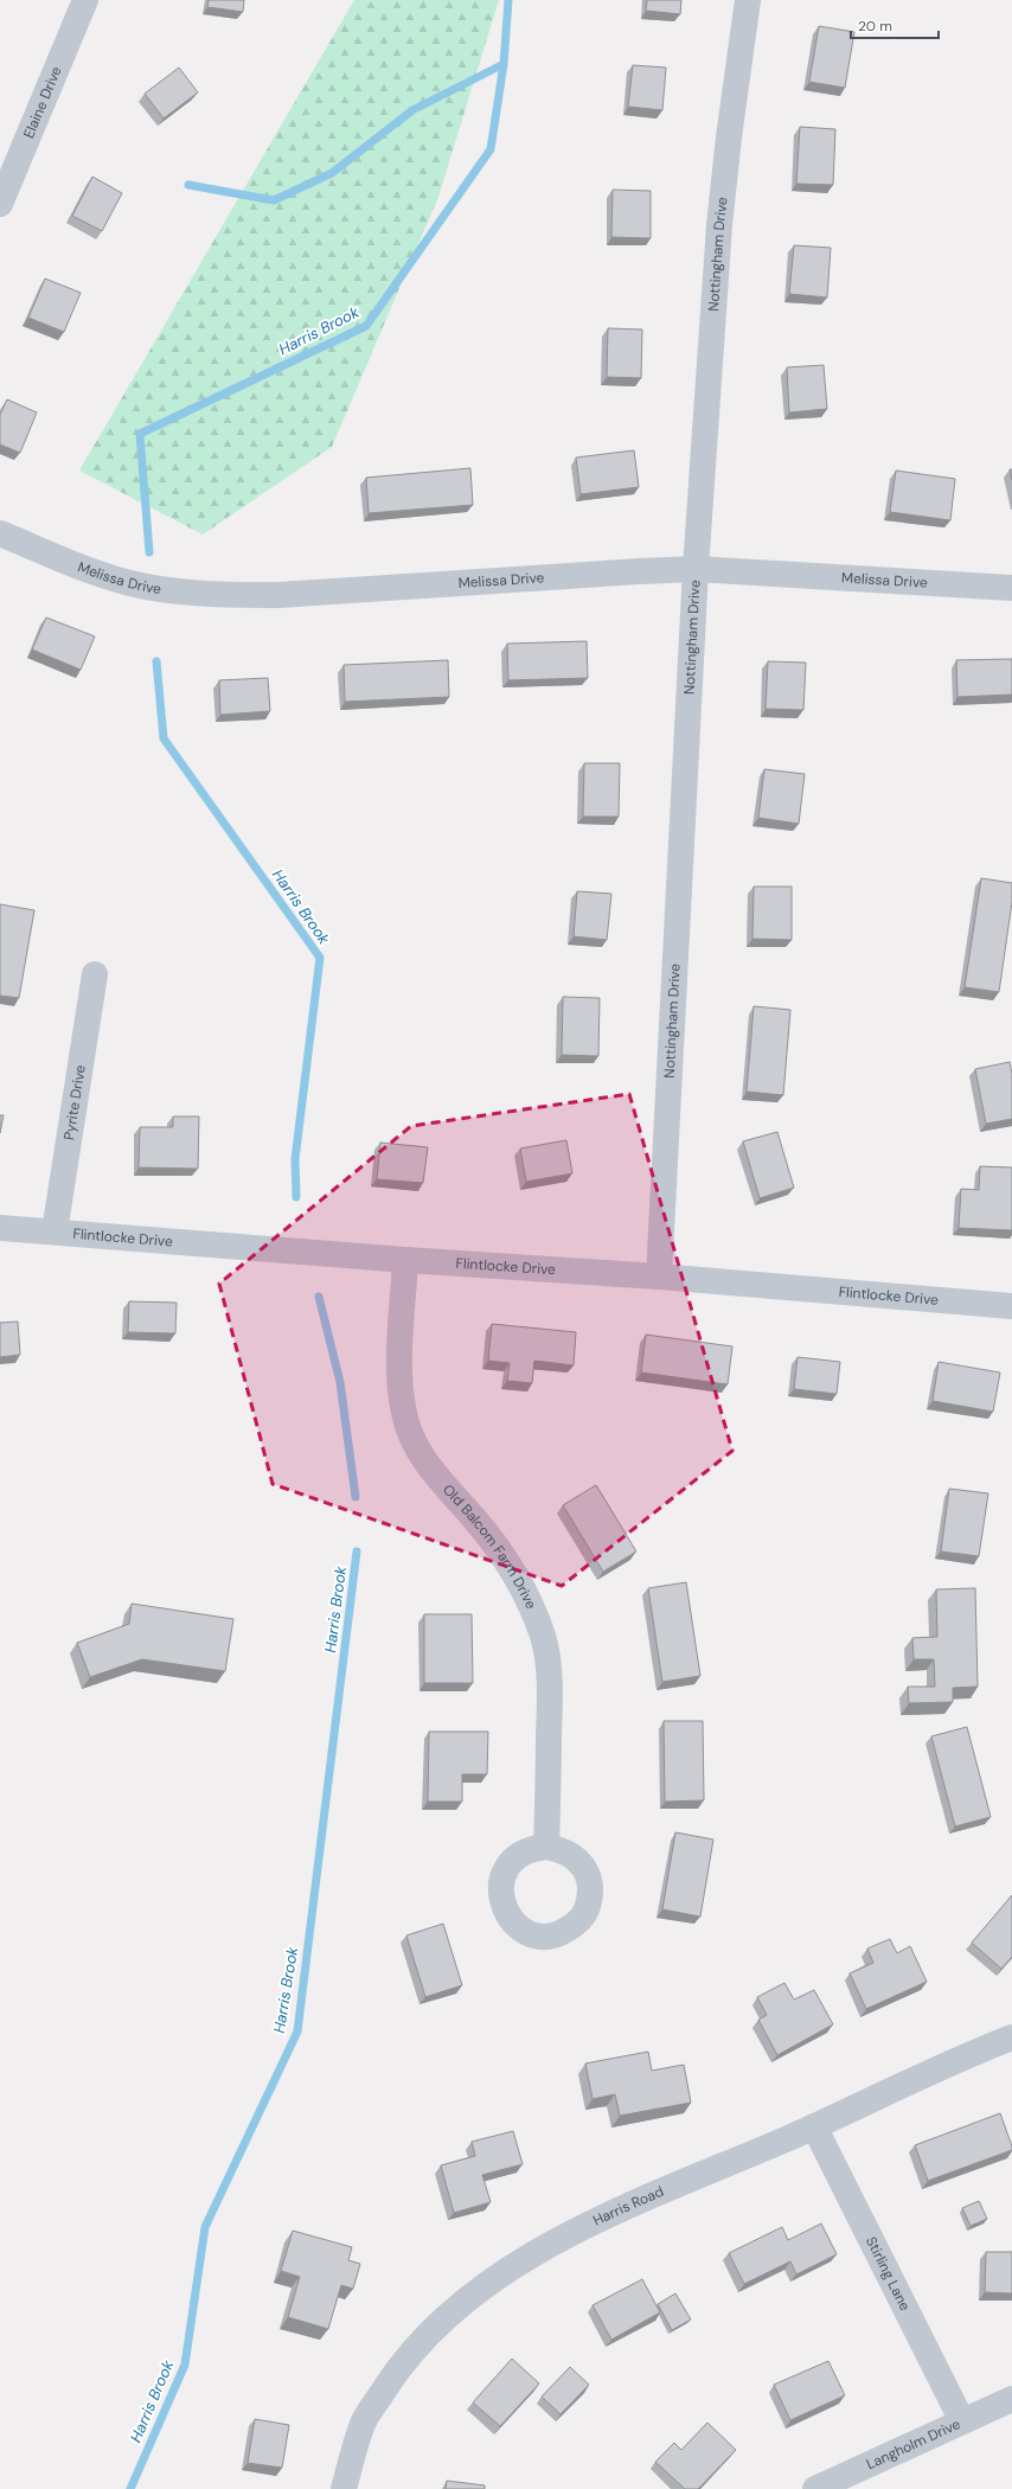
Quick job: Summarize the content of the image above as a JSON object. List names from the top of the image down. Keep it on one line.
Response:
{"streets":{"street":["Elaine Drive","Nottingham Drive","Melissa Drive","Pyrite Drive","Flintlocke Drive","Old Balcom Farm Drive","Harris Road","Stirling Lane","Langholm Drive"]},"crossings":[["Nottingham Drive","Melissa Drive"],["Nottingham Drive","Flintlocke Drive"],["Pyrite Drive","Flintlocke Drive"],["Flintlocke Drive","Old Balcom Farm Drive"],["Harris Road","Stirling Lane"],["Stirling Lane","Langholm Drive"]],"water":["Harris Brook"],"scale_bar":"20 m"}
